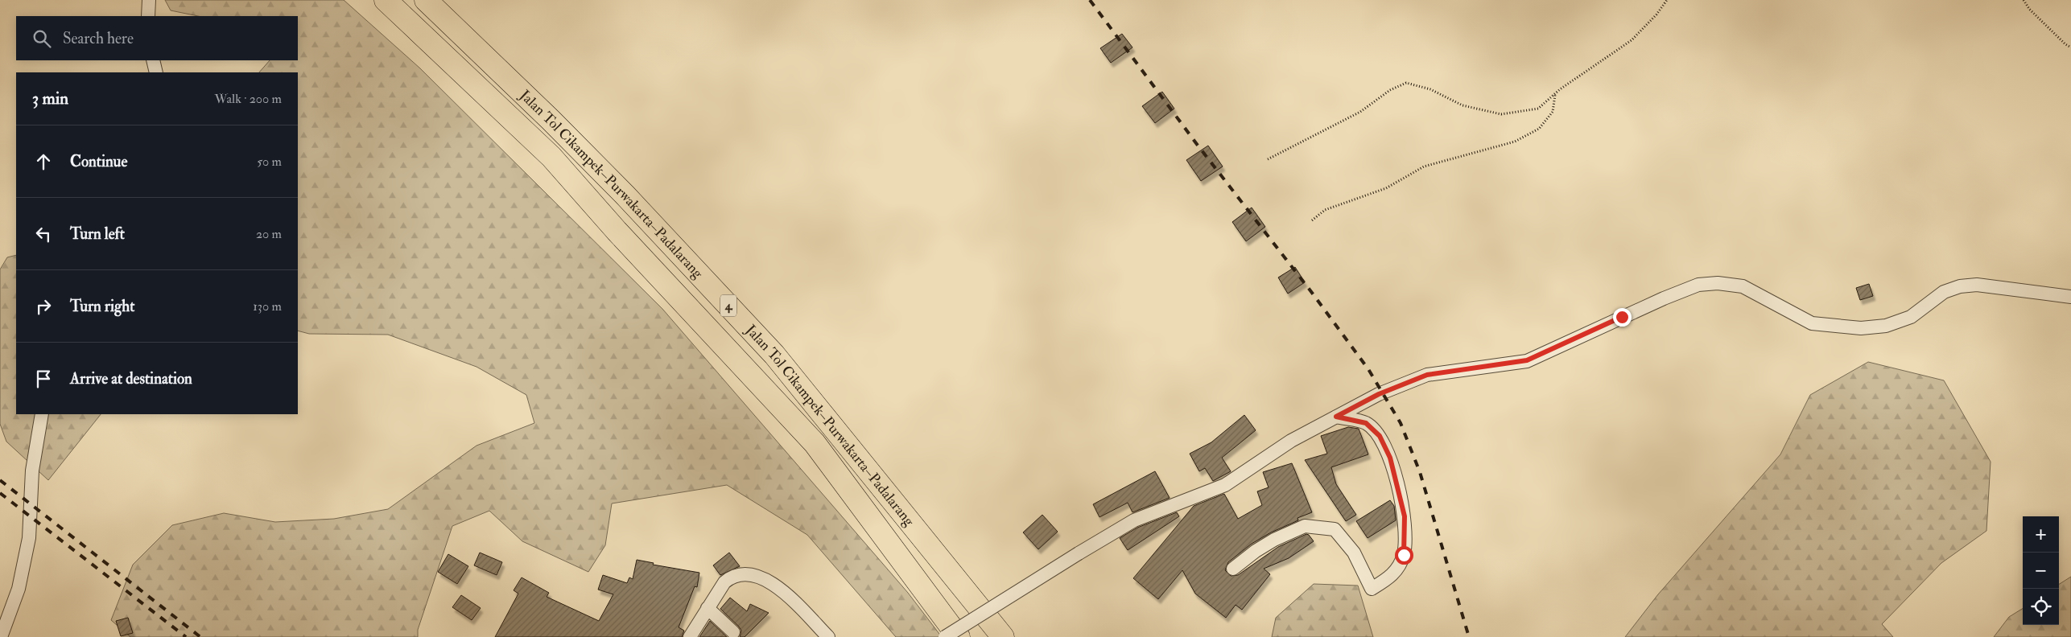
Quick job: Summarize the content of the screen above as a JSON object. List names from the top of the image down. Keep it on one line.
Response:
{"streets":{"highway":["Jalan Tol Cikampek–Purwakarta–Padalarang","4"]},"page":{"search":"Search here","heading":["3 min","Walk · 200 m"],"list":[["Continue","50 m"],["Turn left","20 m"],["Turn right","130 m"],"Arrive at destination"],"map_buttons":["+","−"]}}
